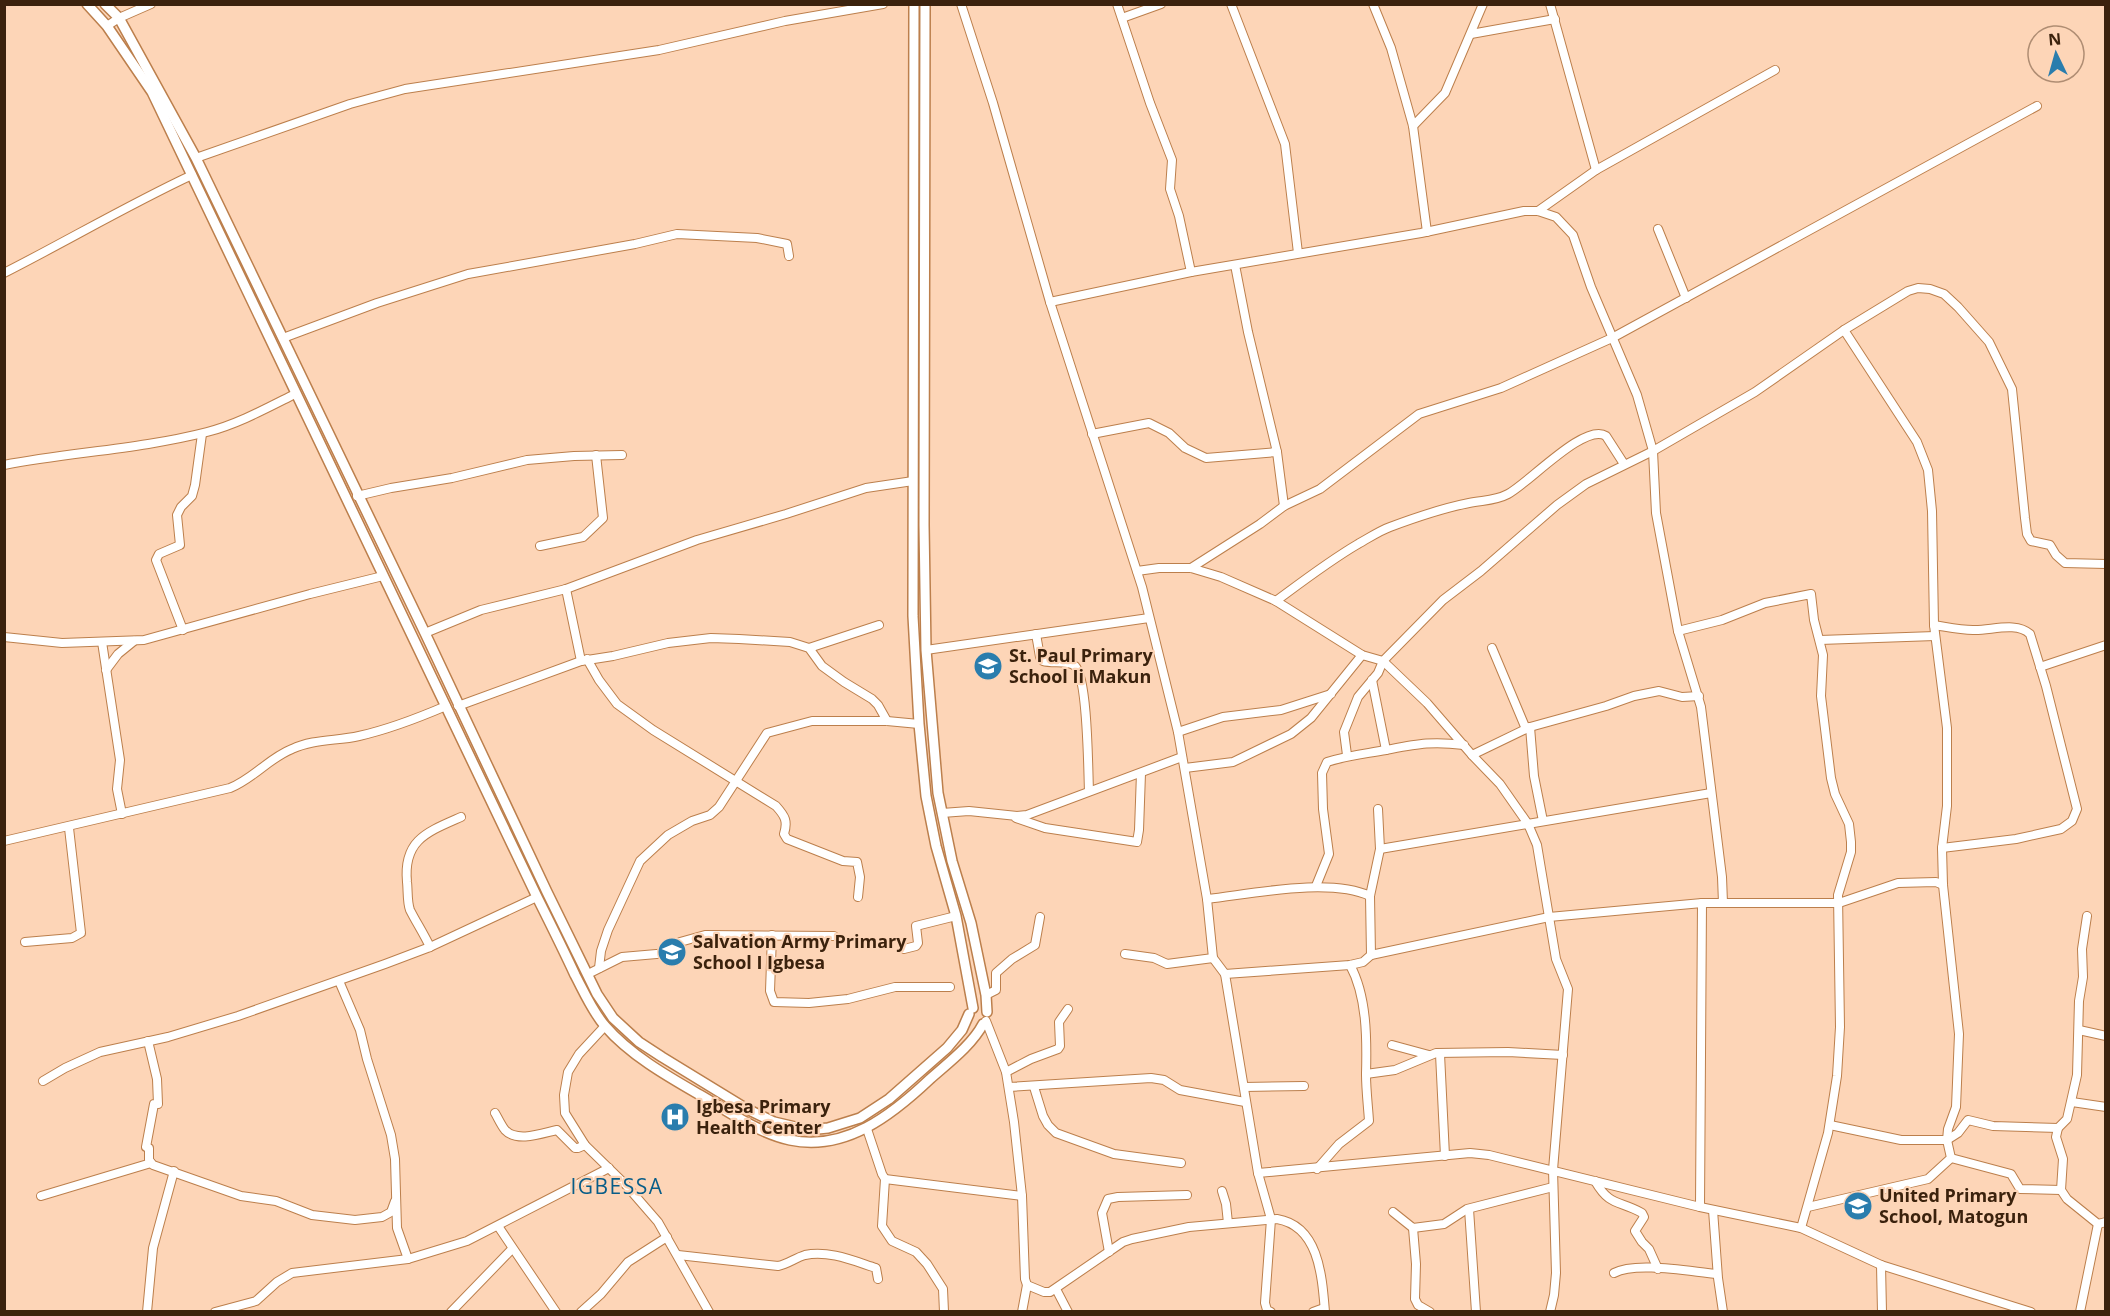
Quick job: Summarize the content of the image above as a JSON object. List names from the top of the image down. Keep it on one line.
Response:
{"districts":["IGBESSA"],"places":{"school or university":["St. Paul Primary School Ii Makun","Salvation Army Primary School I Igbesa","United Primary School, Matogun"],"hospital":["Igbesa Primary Health Center"]},"north":"top"}
